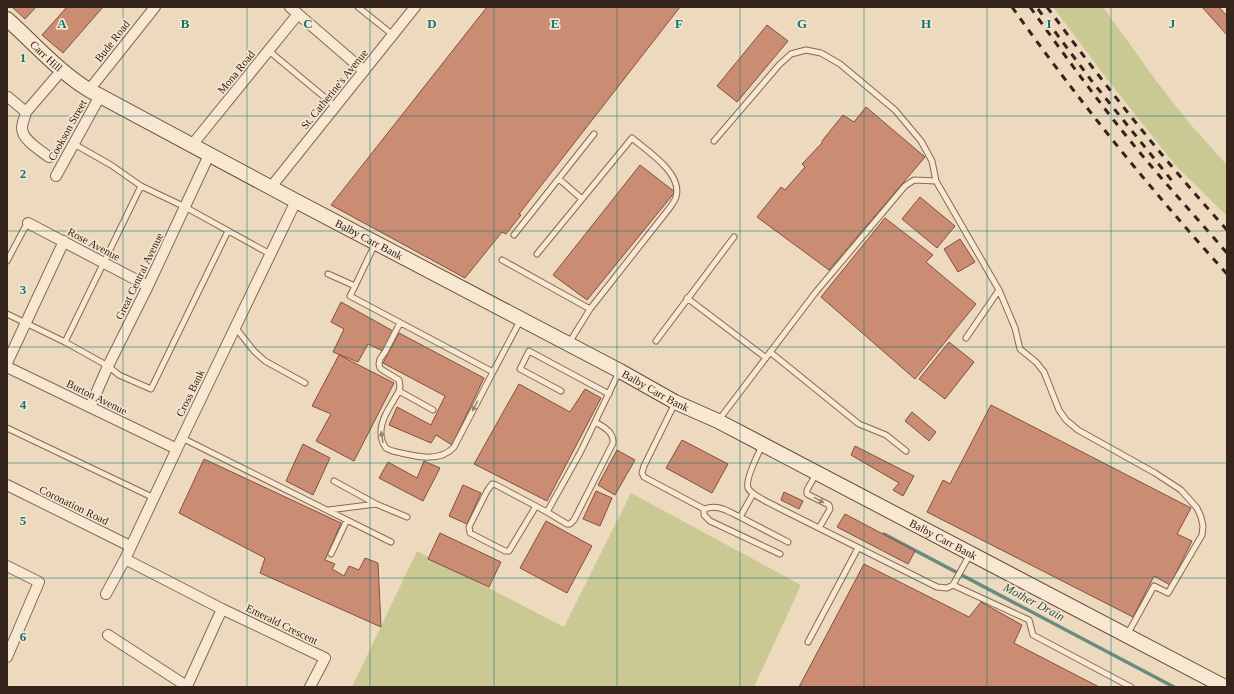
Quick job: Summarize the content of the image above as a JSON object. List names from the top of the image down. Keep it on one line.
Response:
{"streets":{"street":["Bude Road","Carr Hill","Mona Road","St. Catherine's Avenue","Cookson Street","Balby Carr Bank","Rose Avenue","Great Central Avenue","Cross Bank","Burton Avenue","Coronation Road","Emerald Crescent"]},"crossings":[["Bude Road","Carr Hill"],["Bude Road","Cookson Street"],["Bude Road","Balby Carr Bank"],["Carr Hill","Cookson Street"],["Carr Hill","Balby Carr Bank"],["Mona Road","Balby Carr Bank"],["St. Catherine's Avenue","Balby Carr Bank"],["Cookson Street","Balby Carr Bank"],["Balby Carr Bank","Great Central Avenue"],["Balby Carr Bank","Cross Bank"],["Rose Avenue","Great Central Avenue"],["Great Central Avenue","Burton Avenue"],["Cross Bank","Burton Avenue"],["Cross Bank","Coronation Road"],["Cross Bank","Emerald Crescent"]],"water":["Mother Drain"],"grid":{"columns":["A","B","C","D","E","F","G","H","I","J"],"rows":["1","2","3","4","5","6"]}}
